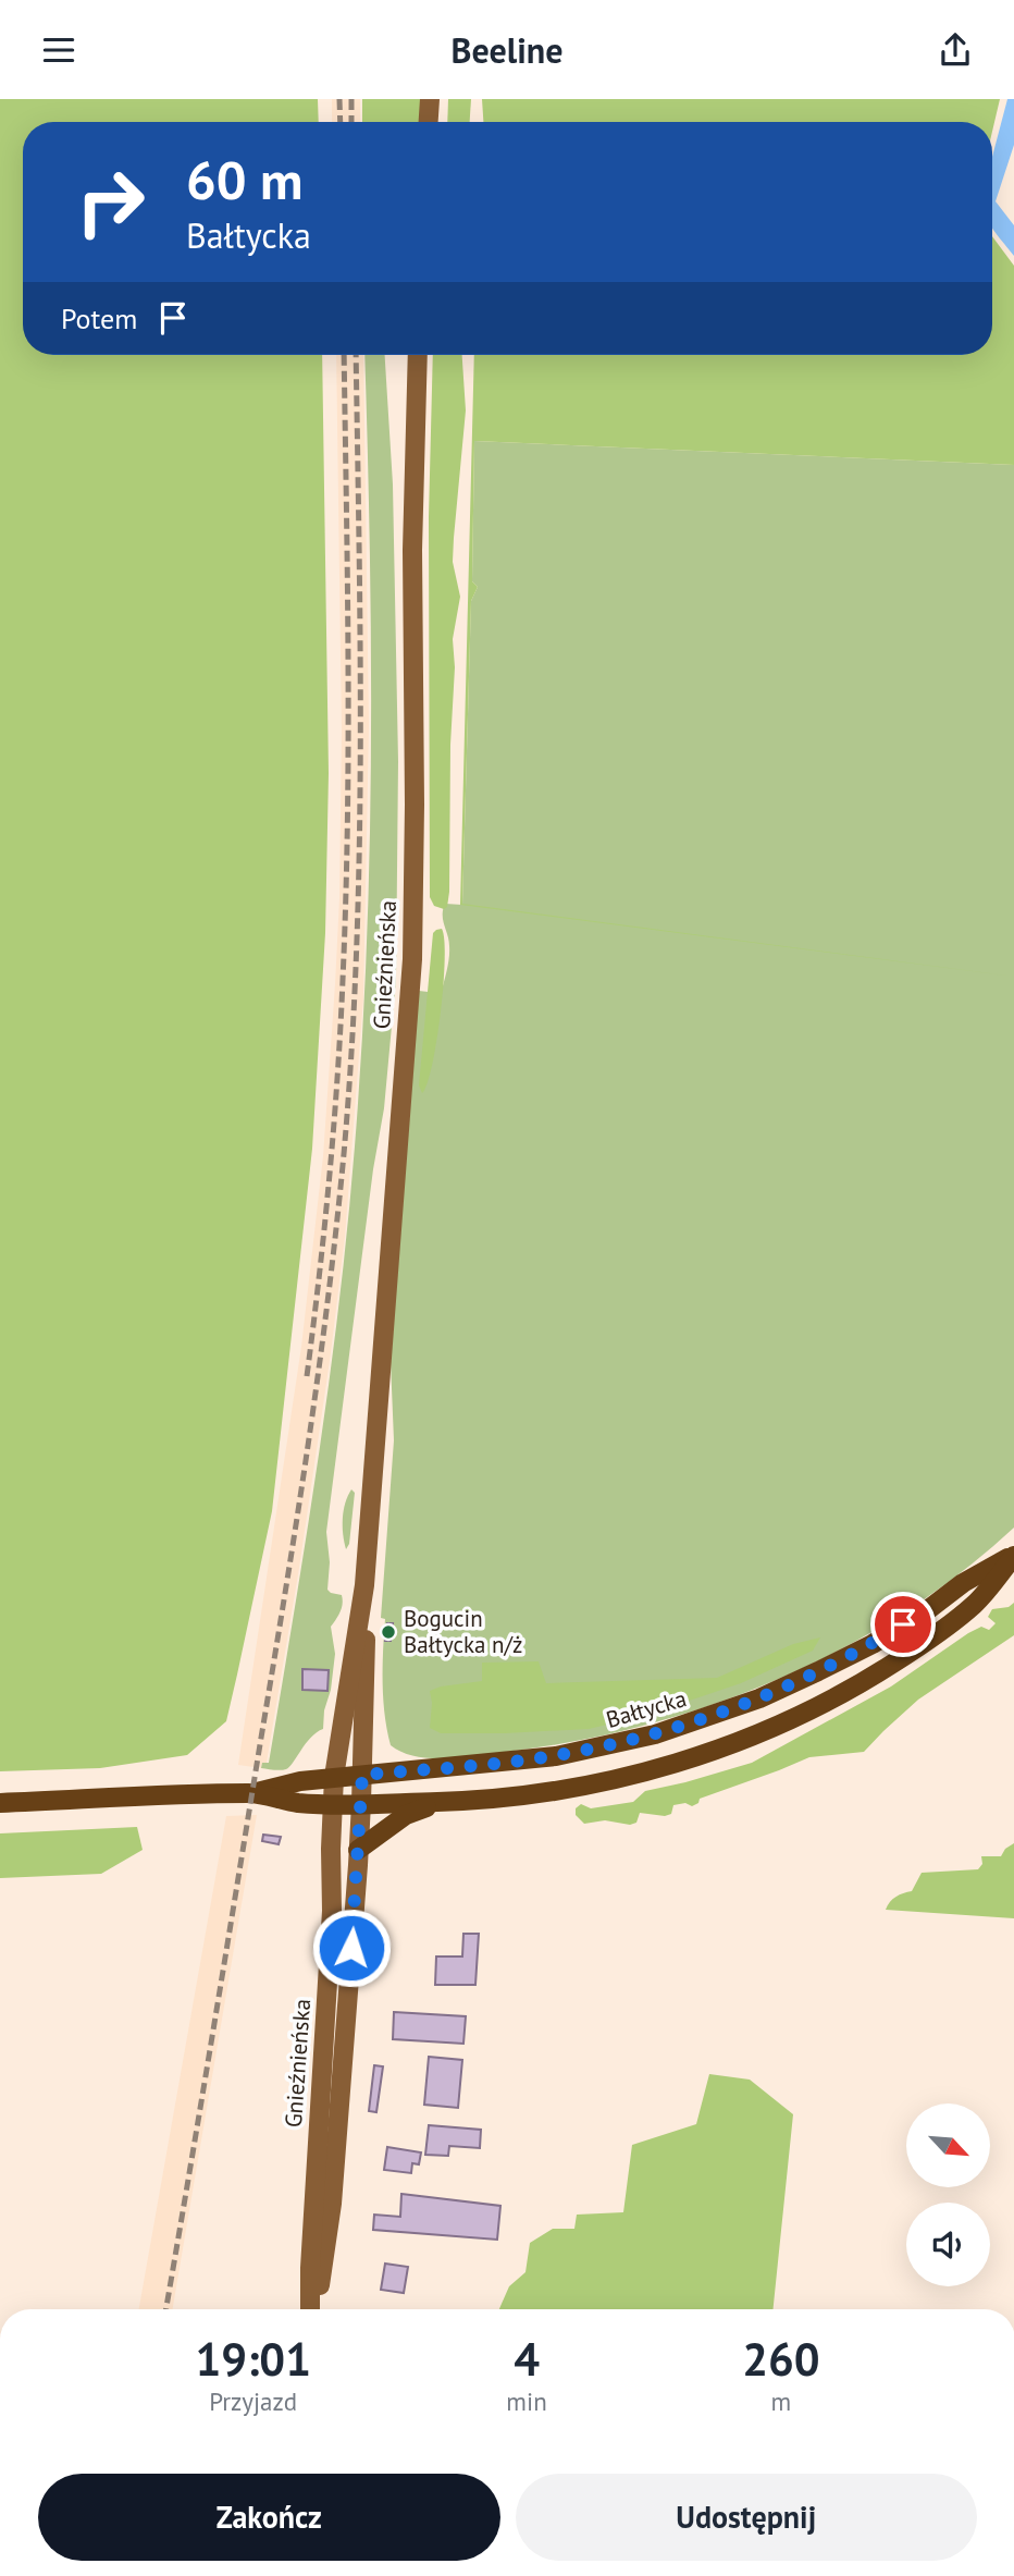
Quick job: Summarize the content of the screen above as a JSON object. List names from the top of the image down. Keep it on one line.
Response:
{"streets":{"main road":["Bałtycka"],"street":["Gnieźnieńska"]},"crossings":[["Gnieźnieńska","Bałtycka"]],"places":["Bogucin Bałtycka n/ż"],"north":"bottom right","page":{"header":"Beeline","turn":["60 m","Bałtycka"],"then":"Potem","eta":["19:01","Przyjazd","4","min","260","m"],"buttons":["Zakończ","Udostępnij"]}}
